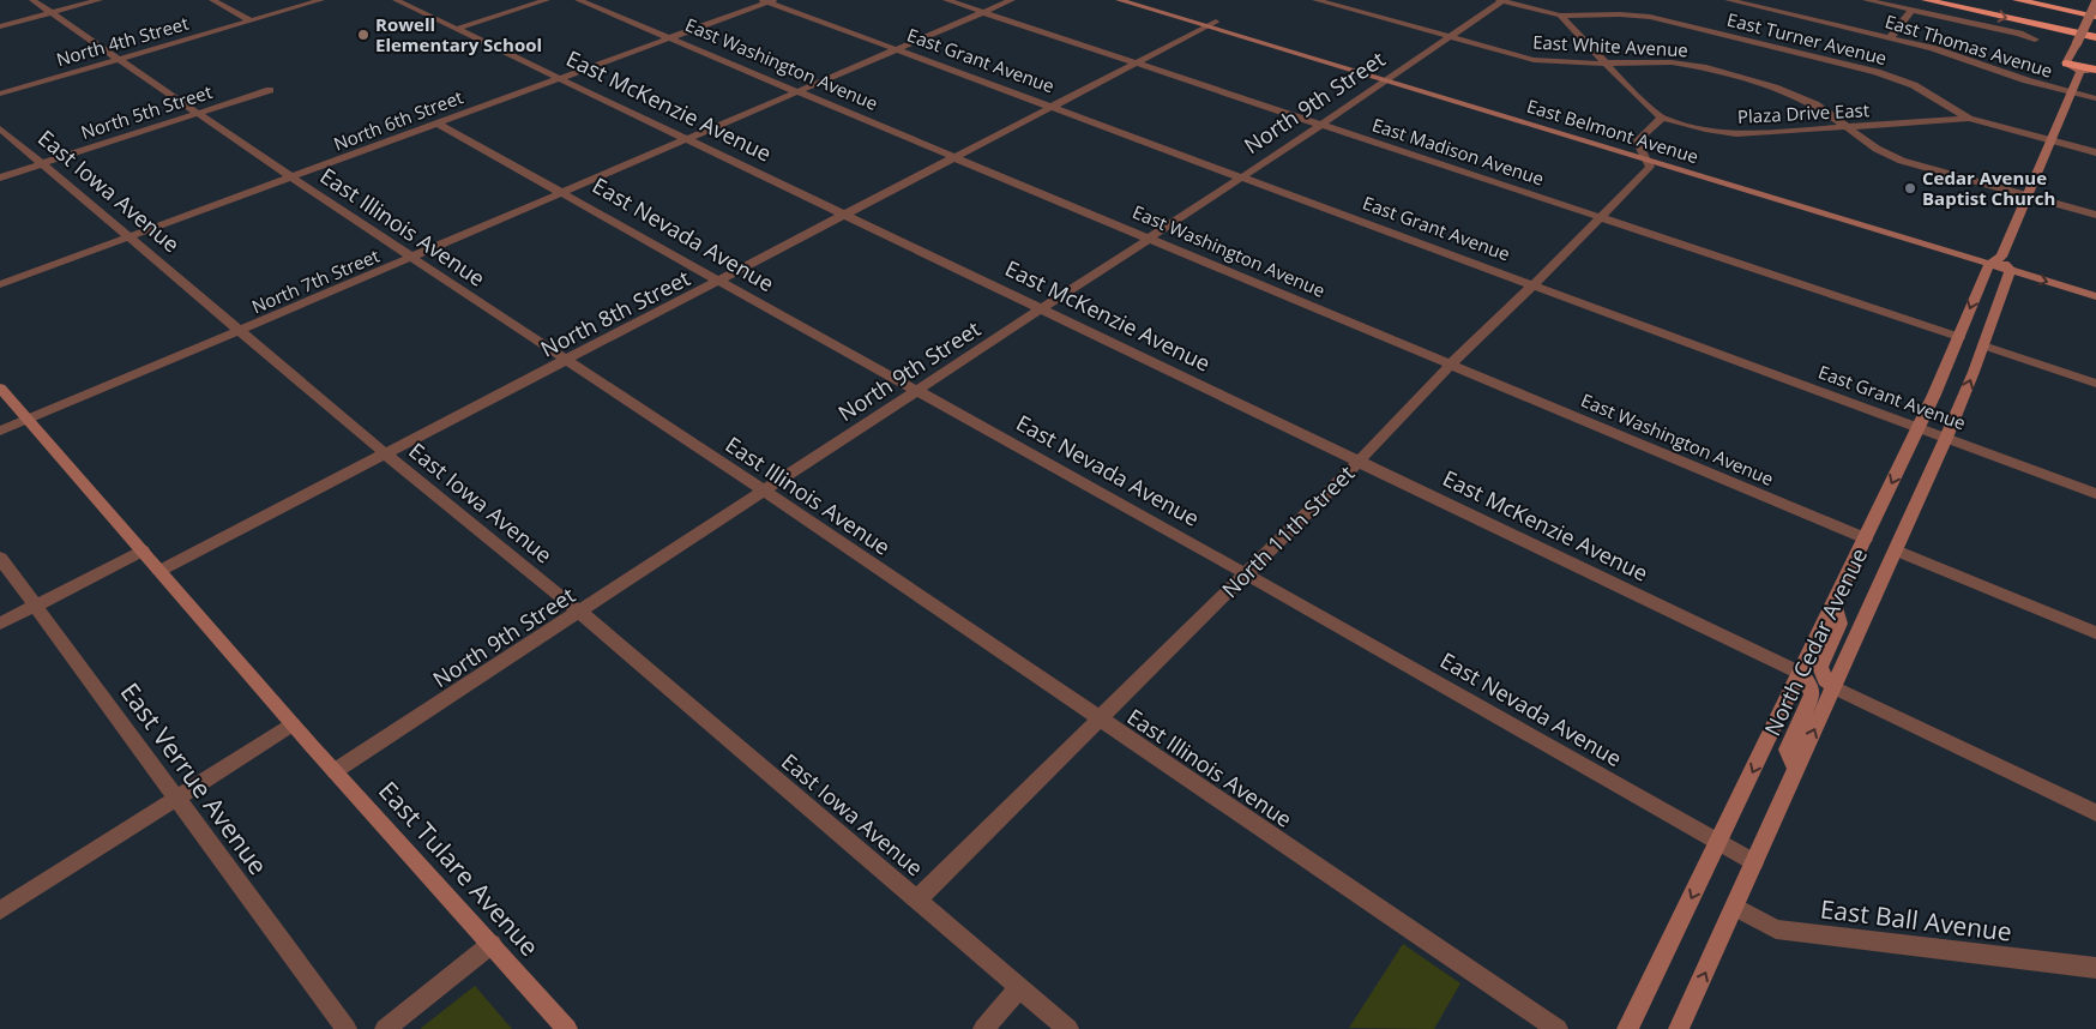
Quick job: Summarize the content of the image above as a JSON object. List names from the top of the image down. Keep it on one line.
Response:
{"streets":{"main road":["East Belmont Avenue","North Cedar Avenue","East Tulare Avenue"],"street":["East Turner Avenue","North 4th Street","East White Avenue","East Thomas Avenue","East Grant Avenue","East Washington Avenue","North 9th Street","East McKenzie Avenue","North 5th Street","Plaza Drive East","North 6th Street","East Madison Avenue","East Iowa Avenue","East Illinois Avenue","East Nevada Avenue","North 7th Street","North 8th Street","North 11th Street","East Verrue Avenue","East Ball Avenue"]},"crossings":[["East Turner Avenue","North 9th Street"],["East Turner Avenue","Plaza Drive East"],["North 4th Street","East Illinois Avenue"],["East White Avenue","North 9th Street"],["East White Avenue","Plaza Drive East"],["East Grant Avenue","North 9th Street"],["East Grant Avenue","North 6th Street"],["East Grant Avenue","North 7th Street"],["East Grant Avenue","North 8th Street"],["East Grant Avenue","North 11th Street"],["East Grant Avenue","North Cedar Avenue"],["East Washington Avenue","North 9th Street"],["East Washington Avenue","North 6th Street"],["East Washington Avenue","North 7th Street"],["East Washington Avenue","North 8th Street"],["East Washington Avenue","North 11th Street"],["East Washington Avenue","North Cedar Avenue"],["North 9th Street","East McKenzie Avenue"],["North 9th Street","East Belmont Avenue"],["North 9th Street","East Madison Avenue"],["North 9th Street","East Iowa Avenue"],["North 9th Street","East Illinois Avenue"],["North 9th Street","East Nevada Avenue"],["North 9th Street","East Tulare Avenue"],["East McKenzie Avenue","North 6th Street"],["East McKenzie Avenue","North 7th Street"],["East McKenzie Avenue","North 8th Street"],["East McKenzie Avenue","North 11th Street"],["East McKenzie Avenue","North Cedar Avenue"],["North 5th Street","East Iowa Avenue"],["North 5th Street","East Illinois Avenue"],["North 6th Street","East Iowa Avenue"],["North 6th Street","East Illinois Avenue"],["North 6th Street","East Nevada Avenue"],["East Belmont Avenue","North 8th Street"],["East Belmont Avenue","North 11th Street"],["East Belmont Avenue","North Cedar Avenue"],["East Madison Avenue","North 7th Street"],["East Madison Avenue","North 8th Street"],["East Madison Avenue","North 11th Street"],["East Madison Avenue","North Cedar Avenue"],["East Iowa Avenue","North 7th Street"],["East Iowa Avenue","North 8th Street"],["East Iowa Avenue","North 11th Street"],["East Illinois Avenue","North 7th Street"],["East Illinois Avenue","North 8th Street"],["East Illinois Avenue","North 11th Street"],["East Nevada Avenue","North 7th Street"],["East Nevada Avenue","North 8th Street"],["East Nevada Avenue","North 11th Street"],["East Nevada Avenue","North Cedar Avenue"],["North 7th Street","East Tulare Avenue"],["North 8th Street","East Tulare Avenue"],["North Cedar Avenue","East Ball Avenue"]],"places":["Rowell Elementary School","Cedar Avenue Baptist Church"]}
